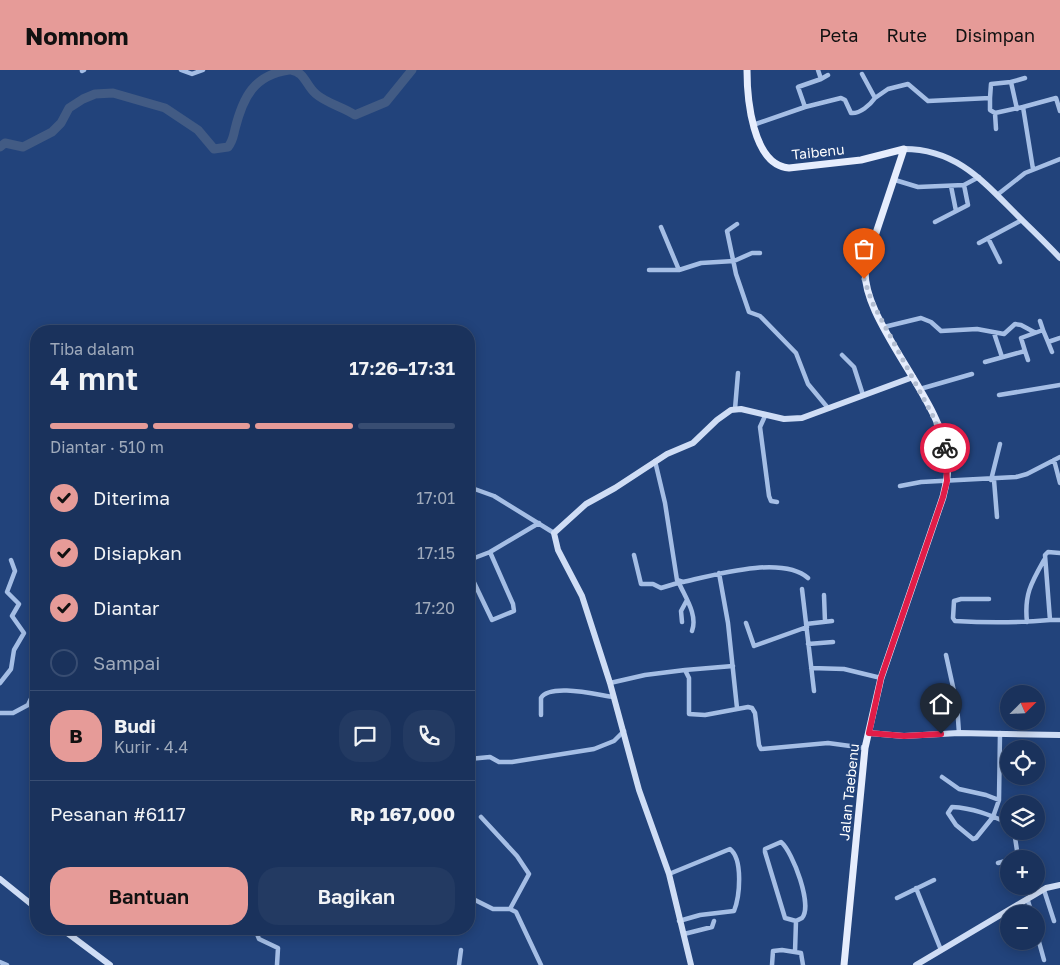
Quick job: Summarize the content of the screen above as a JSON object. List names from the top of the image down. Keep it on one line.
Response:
{"streets":{"main road":["Taibenu","Jalan Taebenu"]},"crossings":[["Taibenu","Jalan Taebenu"]],"north":"top right","page":{"header":"Nomnom","nav":["Peta","Rute","Disimpan"],"heading":["4 mnt","Tiba dalam","17:26–17:31"],"panel":["Budi","Kurir · 4.4","Pesanan #6117","Rp 167,000"],"bar":"Diantar · 510 m","list":[["Diterima","17:01"],["Disiapkan","17:15"],["Diantar","17:20"],"Sampai"],"map_buttons":["+","−"],"round":"B","buttons":["Bantuan","Bagikan"]}}
